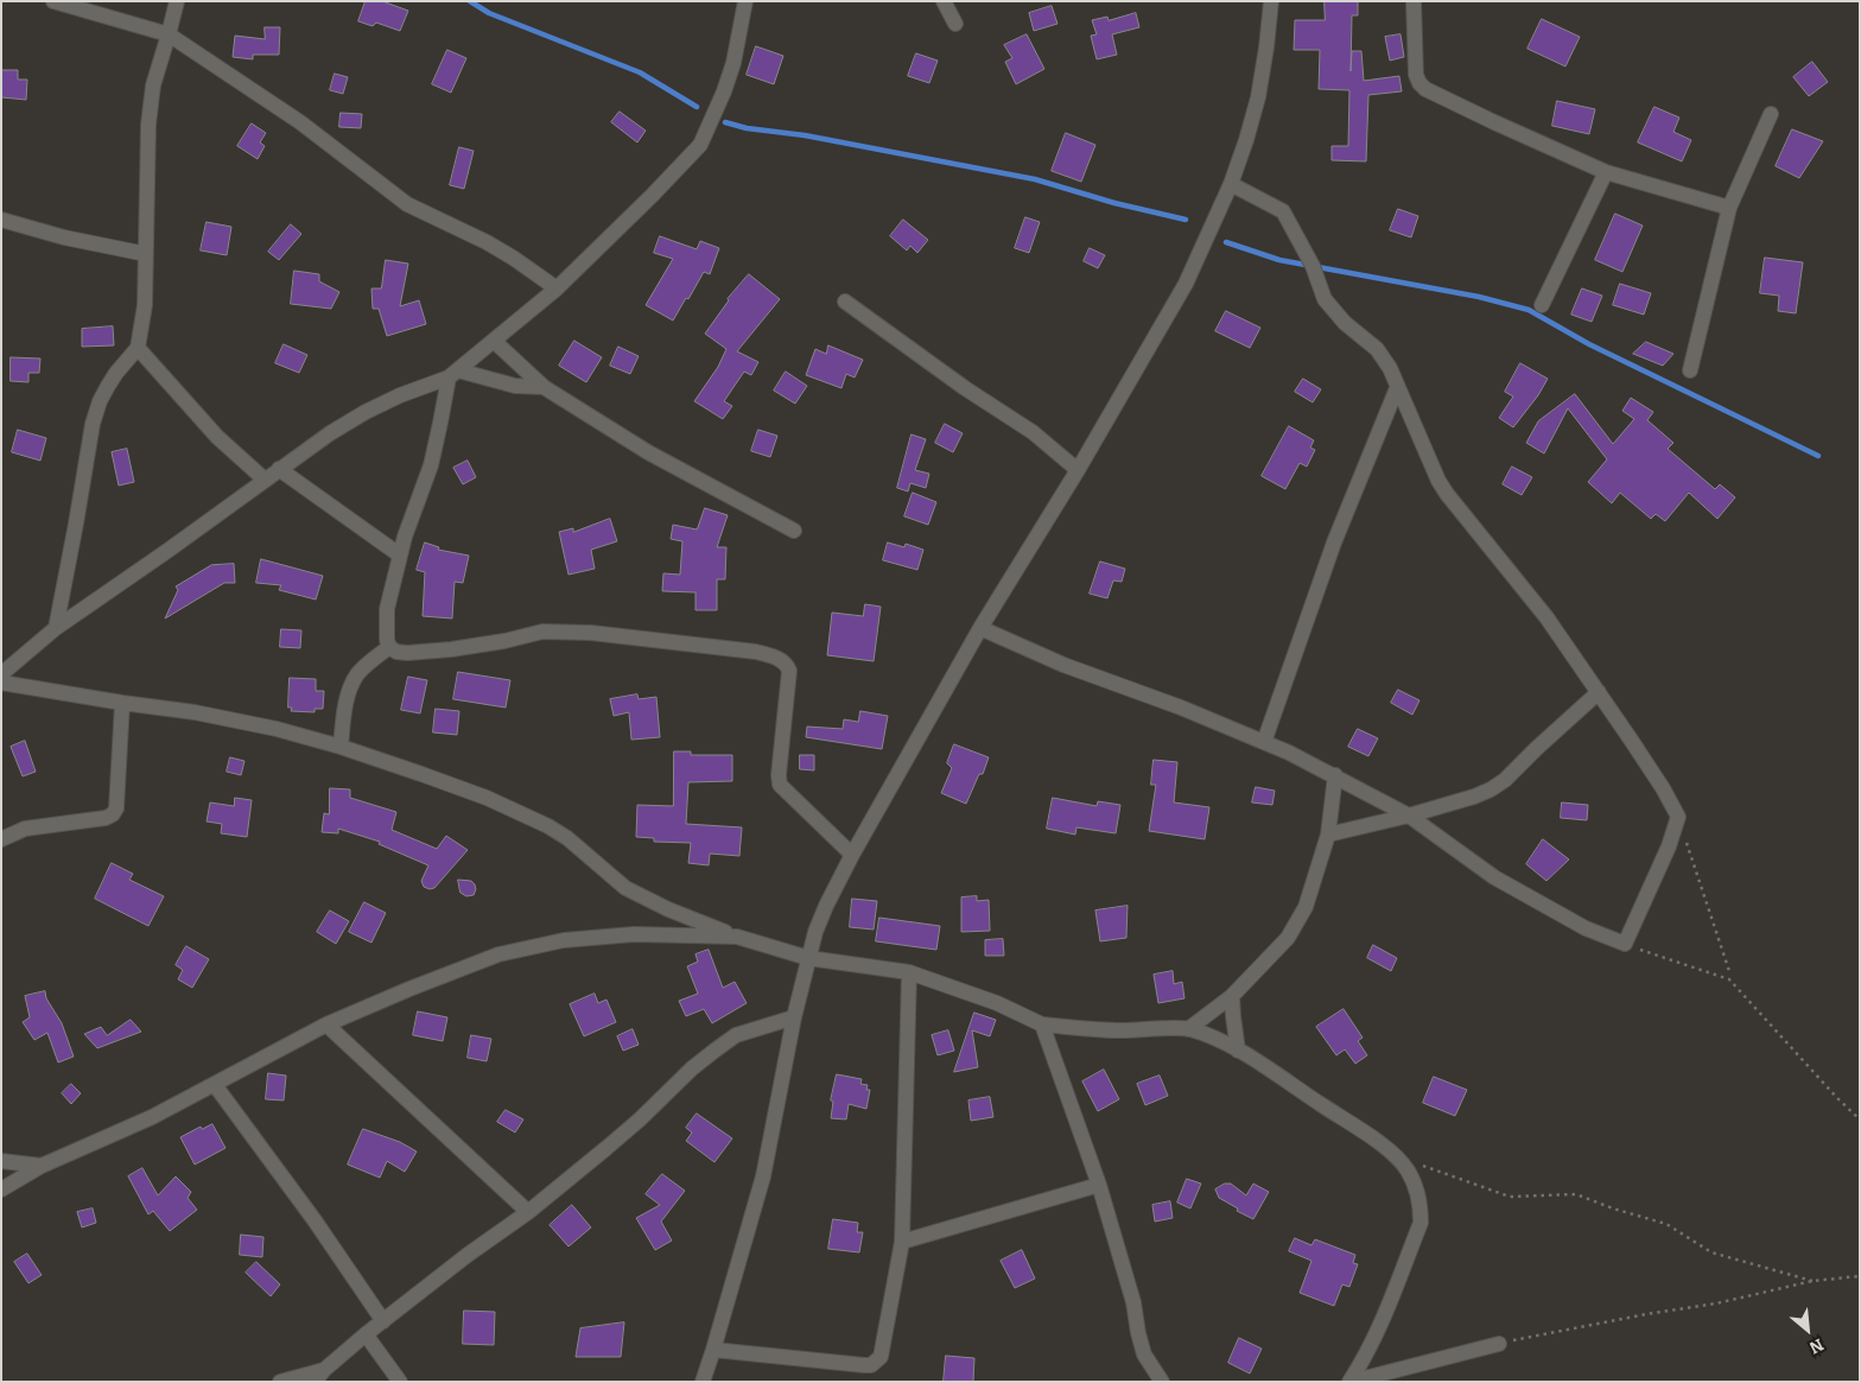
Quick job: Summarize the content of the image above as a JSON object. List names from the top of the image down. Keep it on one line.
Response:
{"north":"bottom right"}
